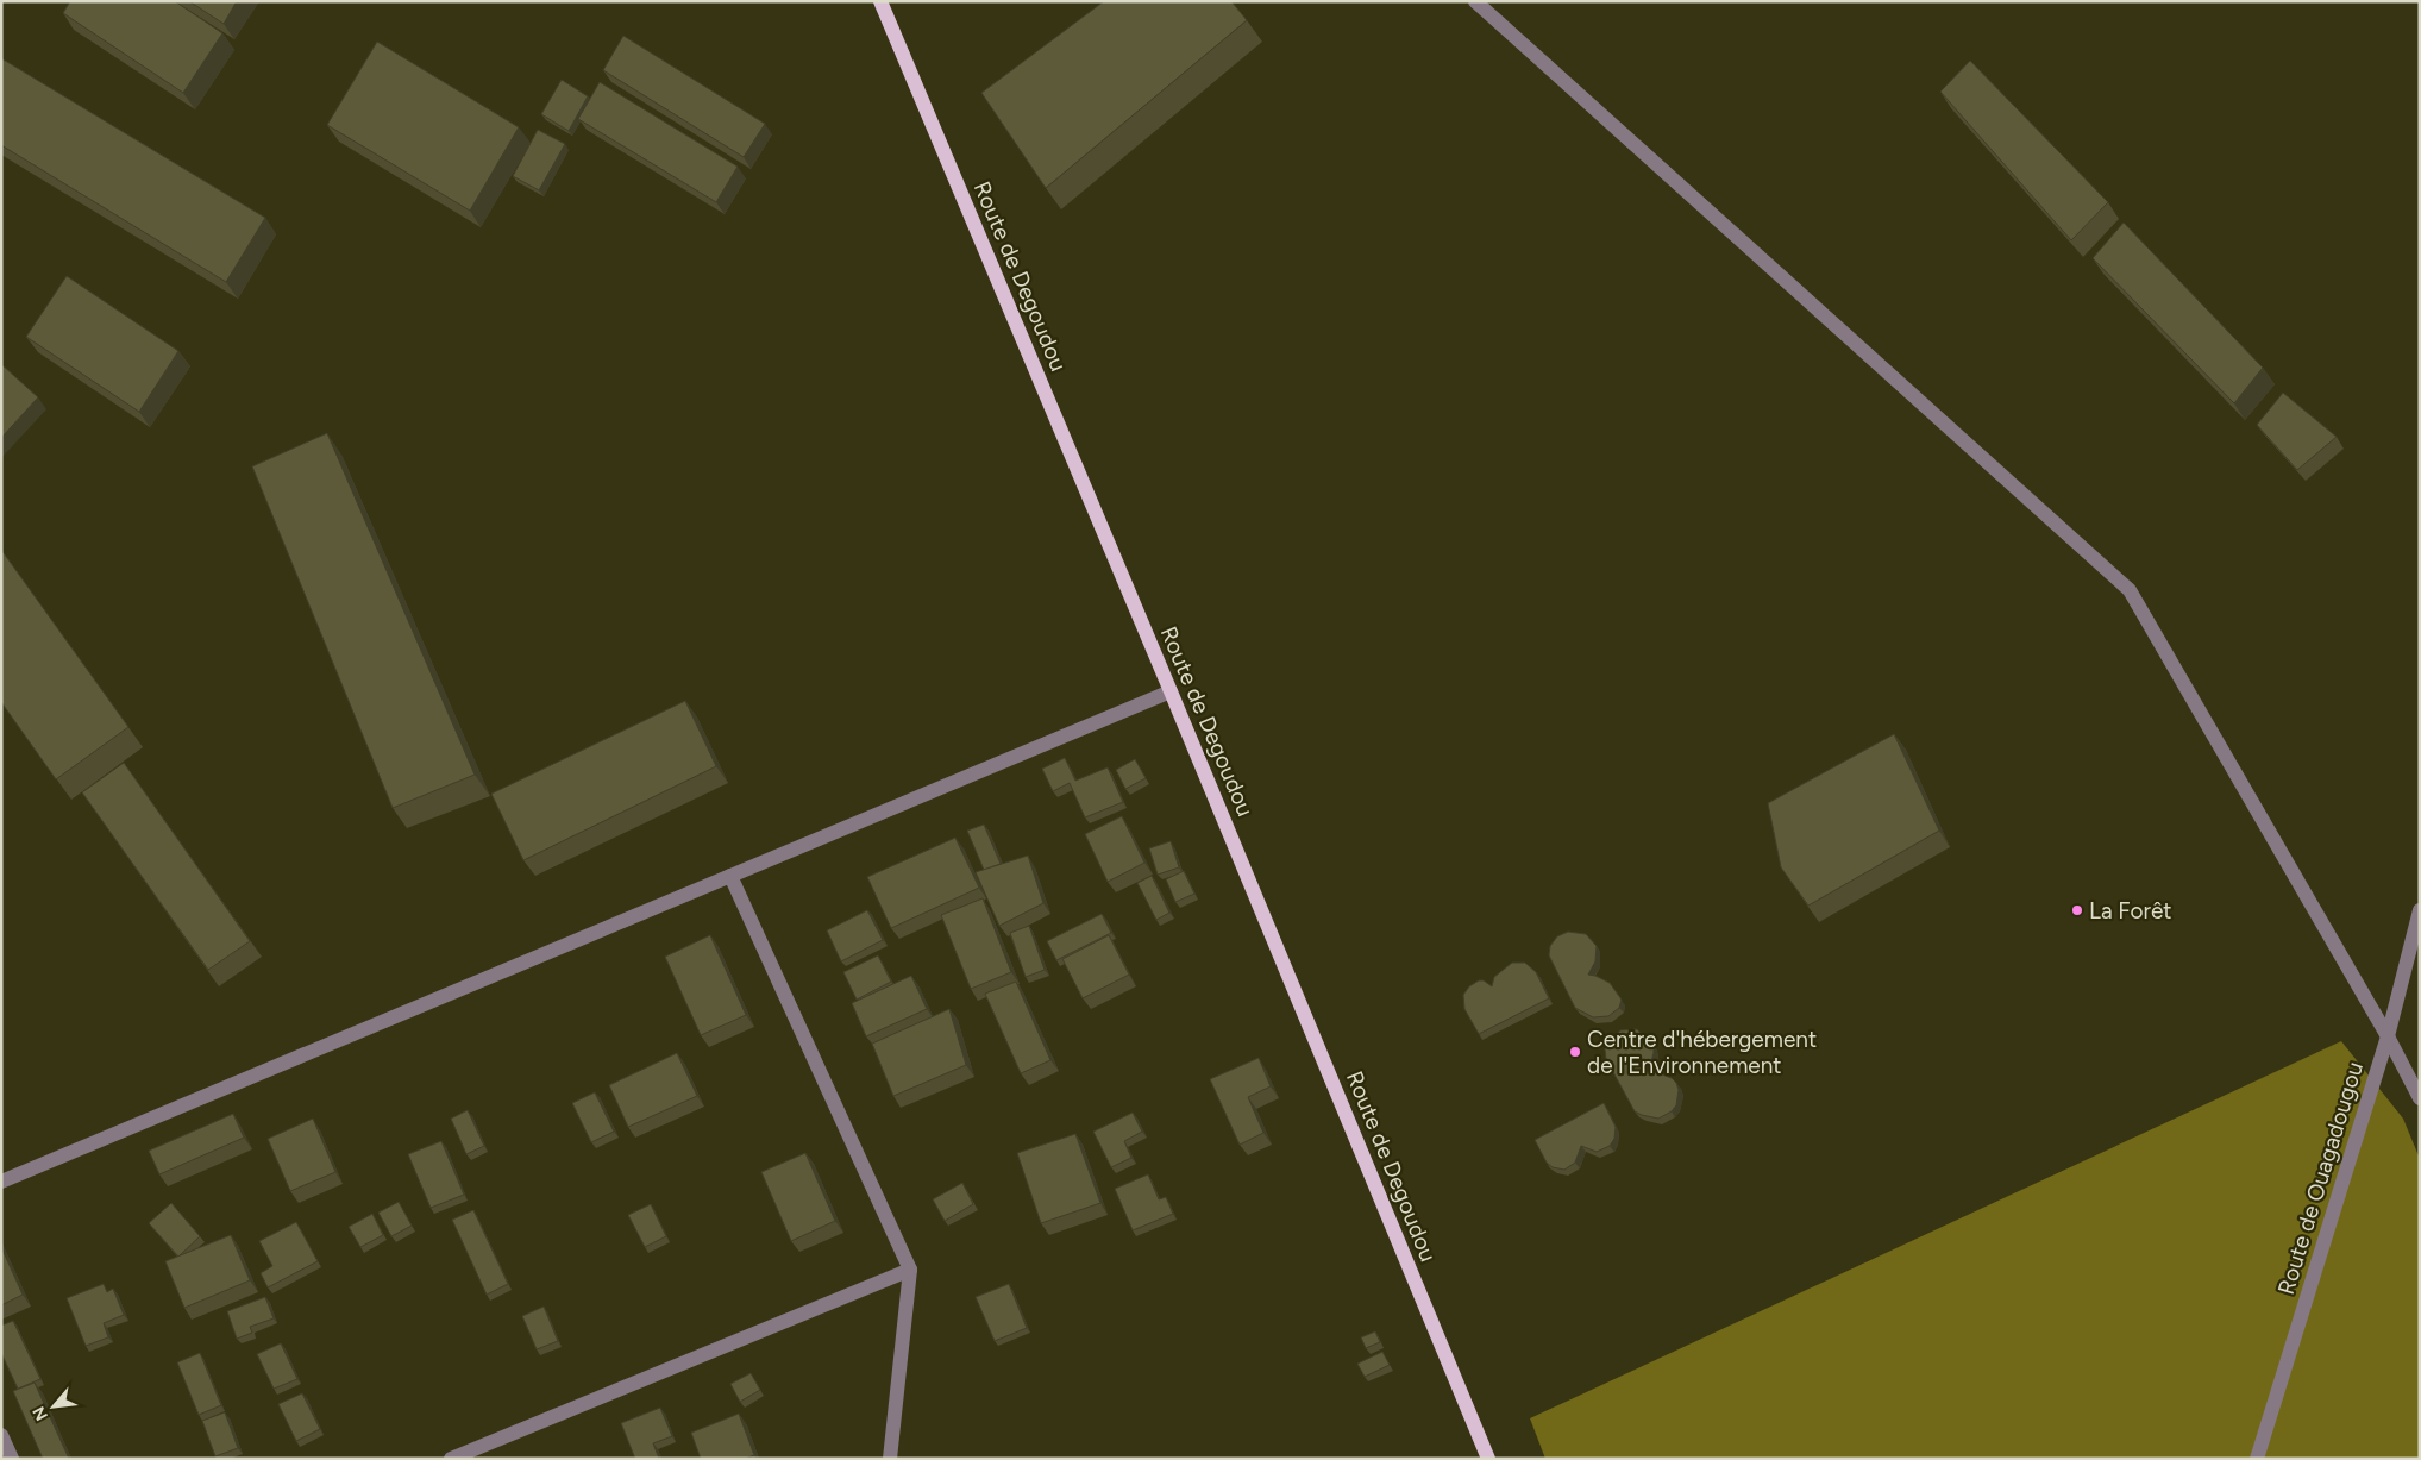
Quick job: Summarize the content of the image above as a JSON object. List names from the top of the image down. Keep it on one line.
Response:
{"streets":{"main road":["Route de Degoudou"],"street":["Route de Ouagadougou"]},"places":["La Forêt","Centre d'hébergement de l'Environnement"],"north":"bottom left"}
